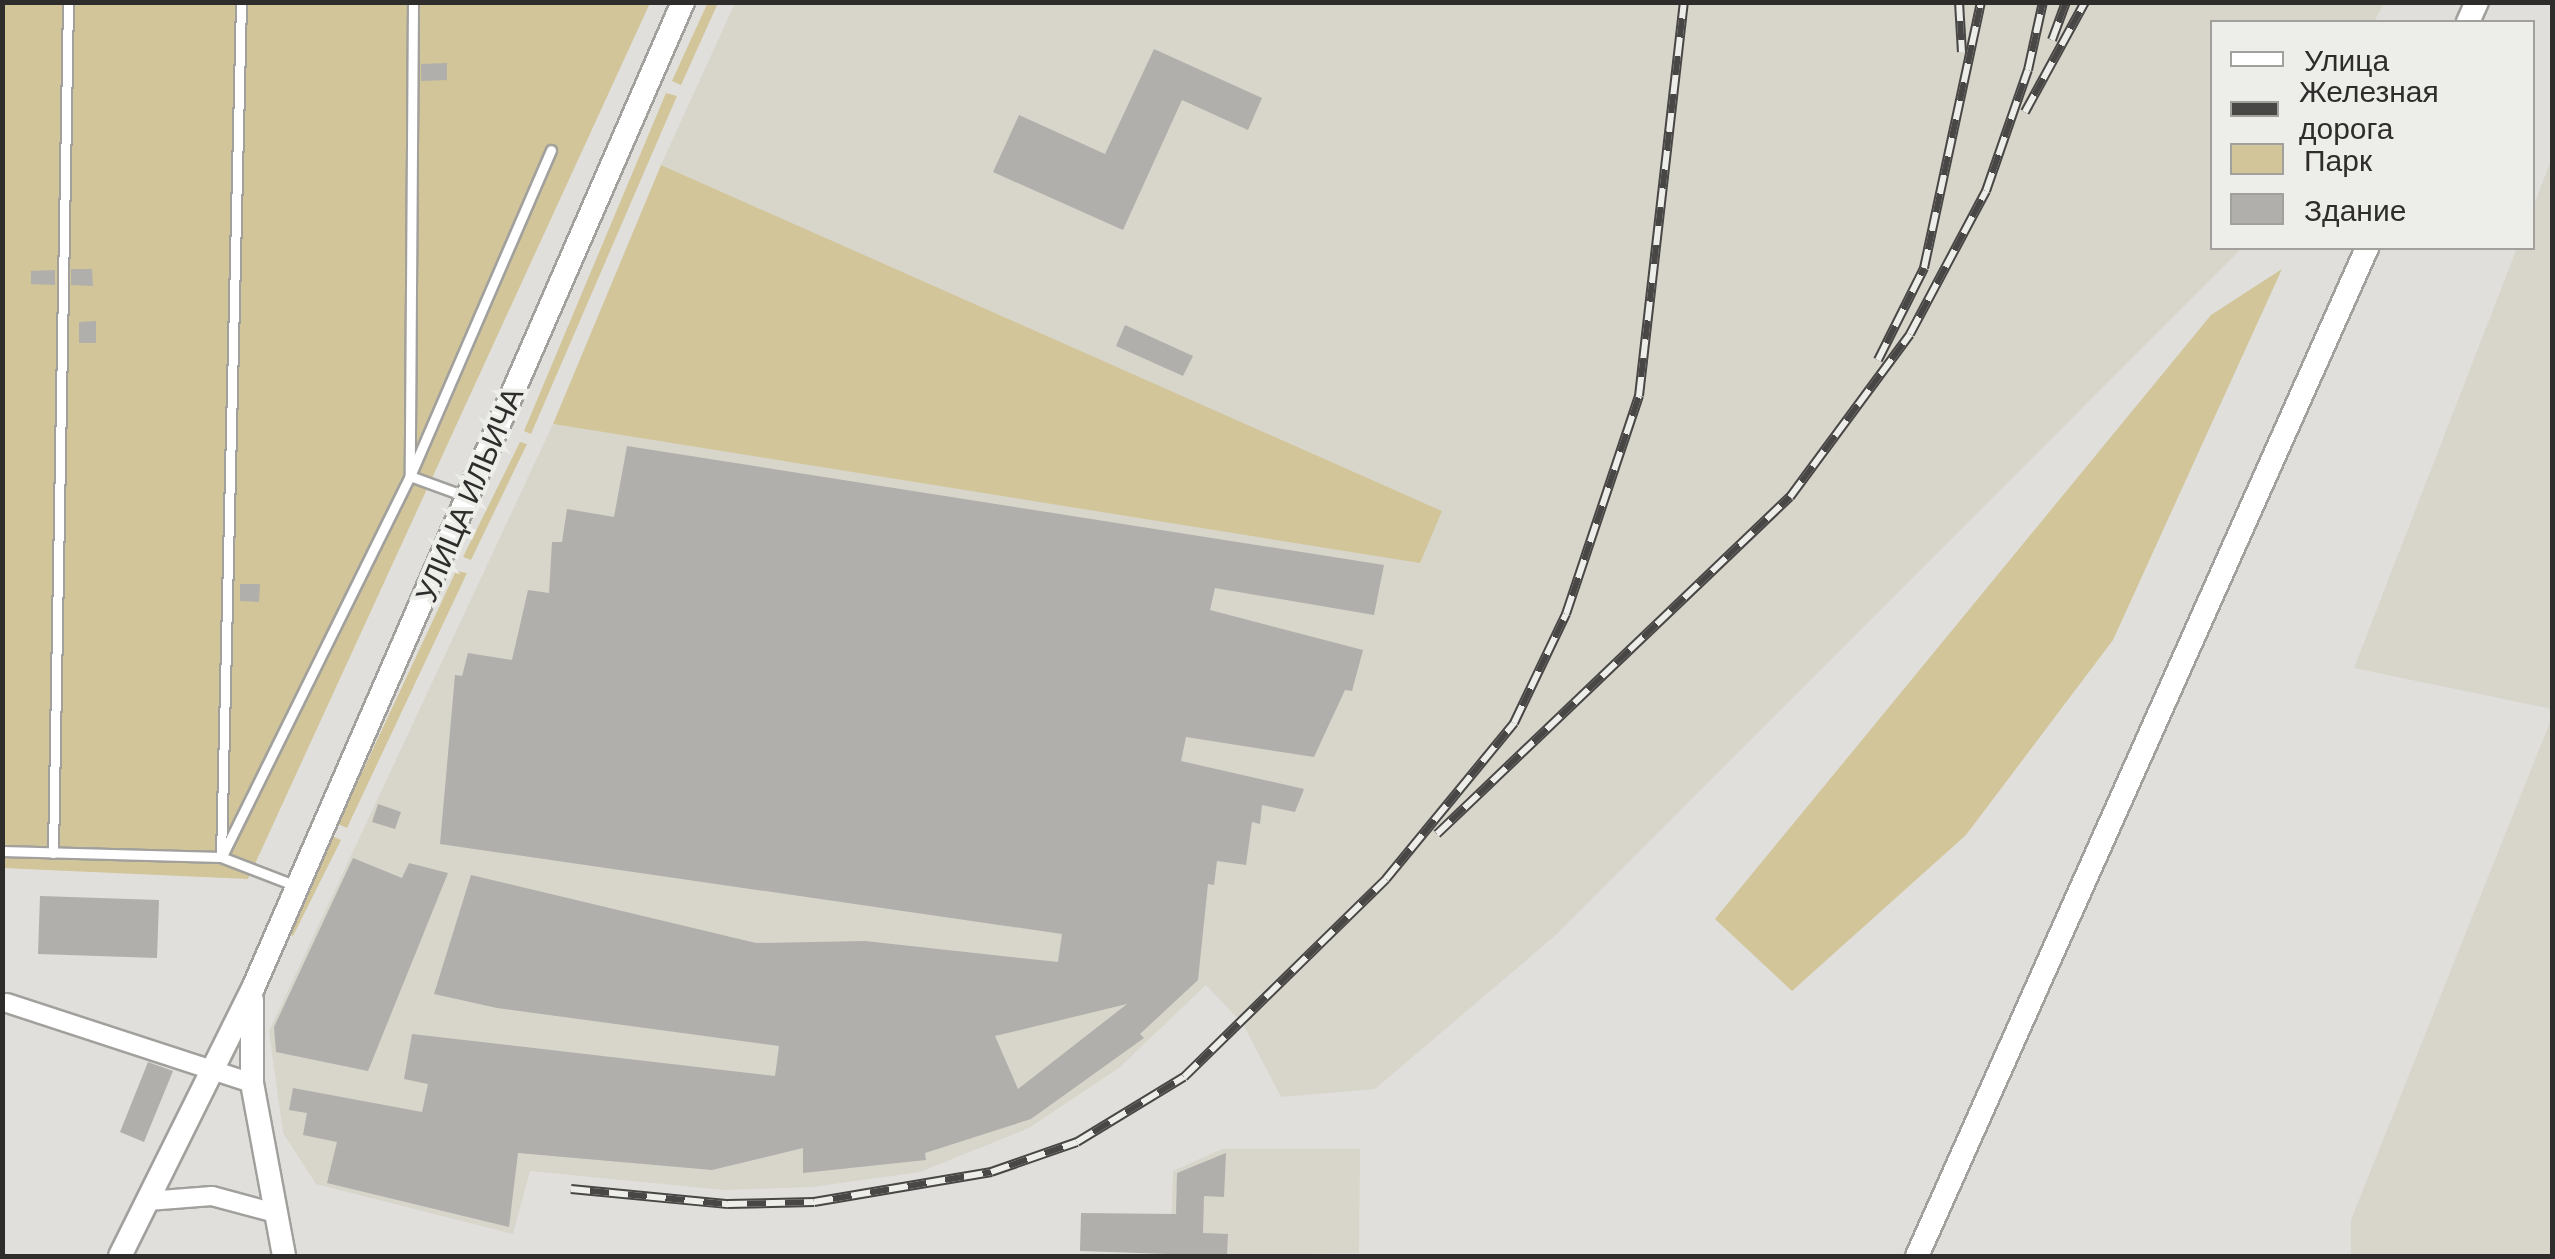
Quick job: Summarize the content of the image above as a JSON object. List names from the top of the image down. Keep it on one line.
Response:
{"streets":{"street":["УЛИЦА ИЛЬИЧА"]},"legend":["Улица","Железная дорога","Парк","Здание"]}
